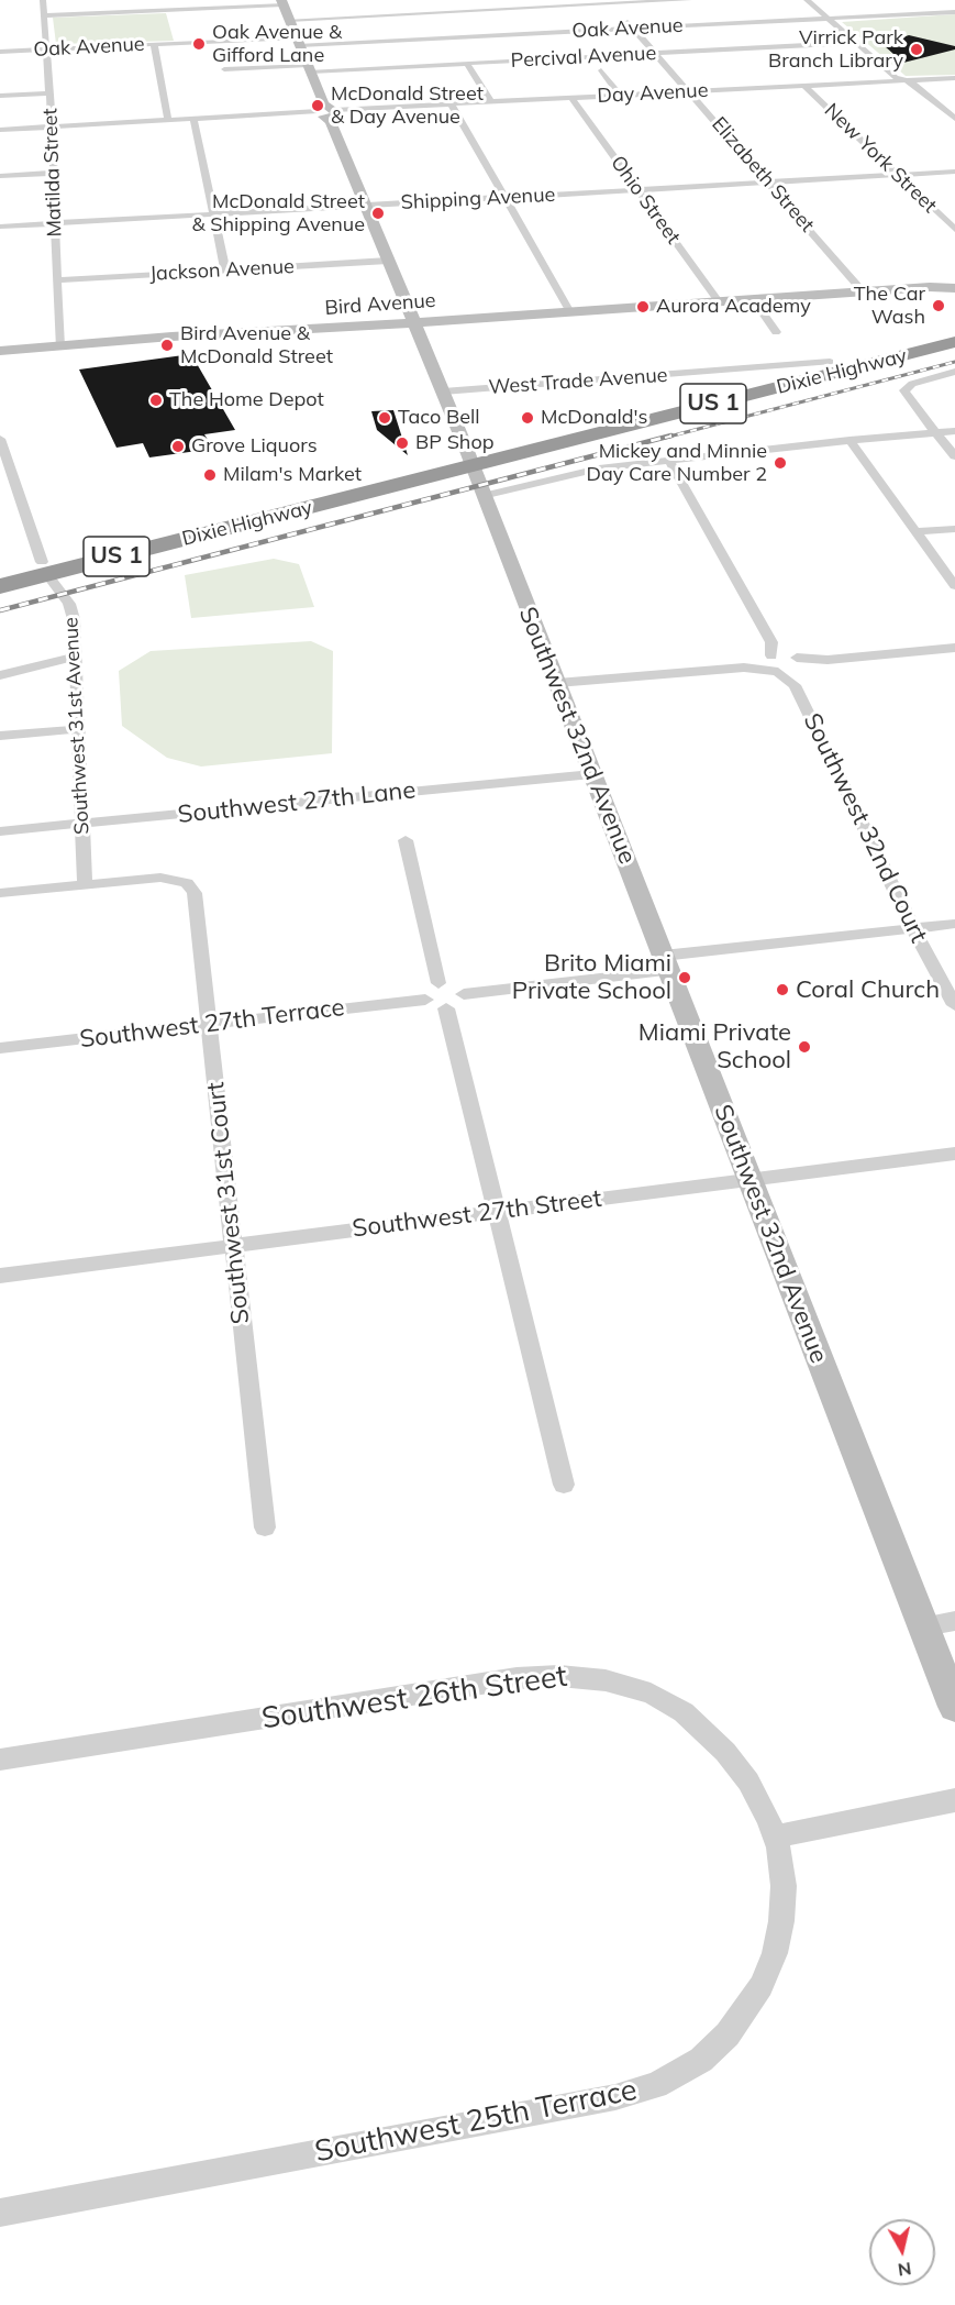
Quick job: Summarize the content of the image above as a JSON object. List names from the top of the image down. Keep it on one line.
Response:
{"streets":{"highway":["Dixie Highway","US 1"],"street":["Oak Avenue","Percival Avenue","Day Avenue","New York Street","Matilda Street","Elizabeth Street","Shipping Avenue","Ohio Street","Jackson Avenue","Bird Avenue","West Trade Avenue","Southwest 31st Avenue","Southwest 32nd Avenue","Southwest 27th Lane","Southwest 32nd Court","Southwest 27th Terrace","Southwest 31st Court","Southwest 27th Street","Southwest 26th Street","Southwest 25th Terrace"]},"crossings":[["Oak Avenue","Matilda Street"],["Oak Avenue","Elizabeth Street"],["Oak Avenue","Southwest 32nd Avenue"],["Percival Avenue","Elizabeth Street"],["Percival Avenue","Southwest 32nd Avenue"],["Day Avenue","New York Street"],["Day Avenue","Matilda Street"],["Day Avenue","Elizabeth Street"],["Day Avenue","Ohio Street"],["Day Avenue","Southwest 32nd Avenue"],["New York Street","Shipping Avenue"],["Matilda Street","Shipping Avenue"],["Matilda Street","Jackson Avenue"],["Matilda Street","Bird Avenue"],["Elizabeth Street","Shipping Avenue"],["Elizabeth Street","Bird Avenue"],["Shipping Avenue","Ohio Street"],["Shipping Avenue","Southwest 32nd Avenue"],["Ohio Street","Bird Avenue"],["Jackson Avenue","Southwest 32nd Avenue"],["Bird Avenue","Southwest 32nd Avenue"],["Dixie Highway","US 1"],["Dixie Highway","Southwest 31st Avenue"],["Dixie Highway","Southwest 32nd Avenue"],["West Trade Avenue","US 1"],["West Trade Avenue","Southwest 32nd Avenue"],["US 1","Southwest 31st Avenue"],["US 1","Southwest 32nd Avenue"],["Southwest 31st Avenue","Southwest 27th Lane"],["Southwest 31st Avenue","Southwest 31st Court"],["Southwest 32nd Avenue","Southwest 27th Lane"],["Southwest 32nd Avenue","Southwest 27th Street"],["Southwest 27th Terrace","Southwest 31st Court"],["Southwest 31st Court","Southwest 27th Street"],["Southwest 26th Street","Southwest 25th Terrace"]],"places":["Oak Avenue & Gifford Lane","Virrick Park Branch Library","McDonald Street & Day Avenue","McDonald Street & Shipping Avenue","The Car Wash","Aurora Academy","Bird Avenue & McDonald Street","The Home Depot","Taco Bell","McDonald's","BP Shop","Grove Liquors","Mickey and Minnie Day Care Number 2","Milam's Market","Brito Miami Private School","Coral Church","Miami Private School"],"north":"bottom"}
